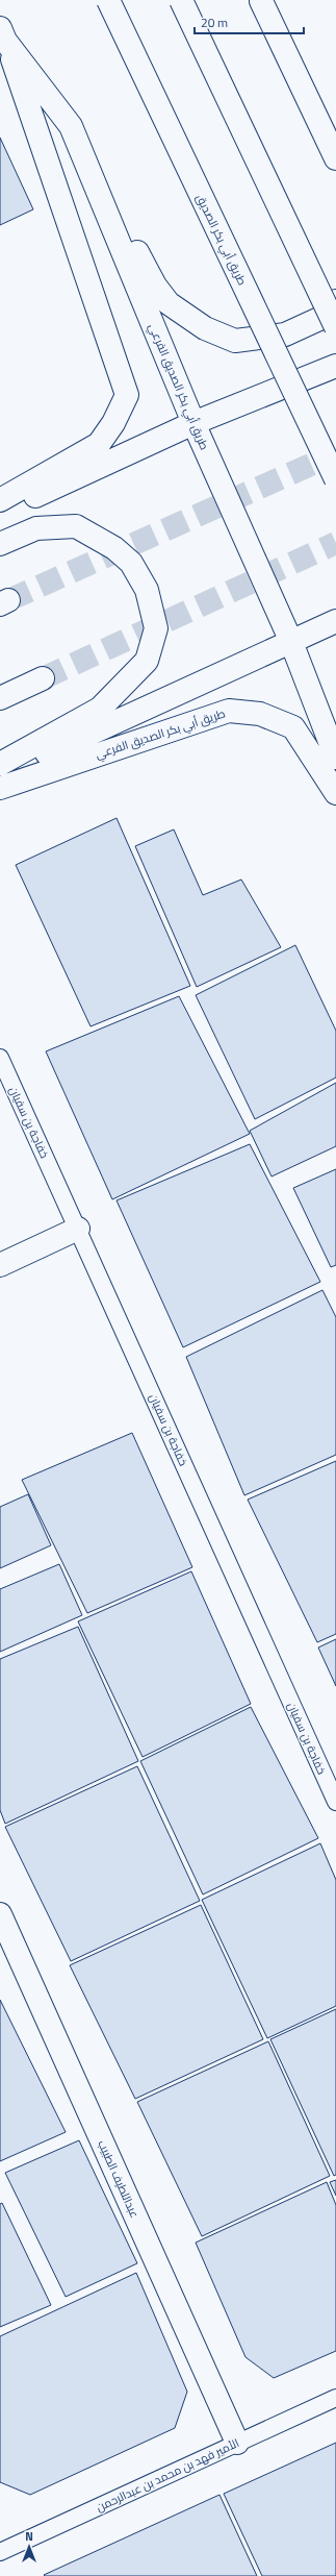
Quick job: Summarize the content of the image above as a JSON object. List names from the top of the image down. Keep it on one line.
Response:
{"streets":{"street":["طريق أبي بكر الصديق","طريق أبي بكر الصديق الفرعي","عبداللطيف الطبيب"],"lane":["خفاجة بن سفيان","الأمير فهد بن محمد بن عبدالرحمن"]},"crossings":[["عبداللطيف الطبيب","الأمير فهد بن محمد بن عبدالرحمن"]],"scale_bar":"20 m","north":"top"}
